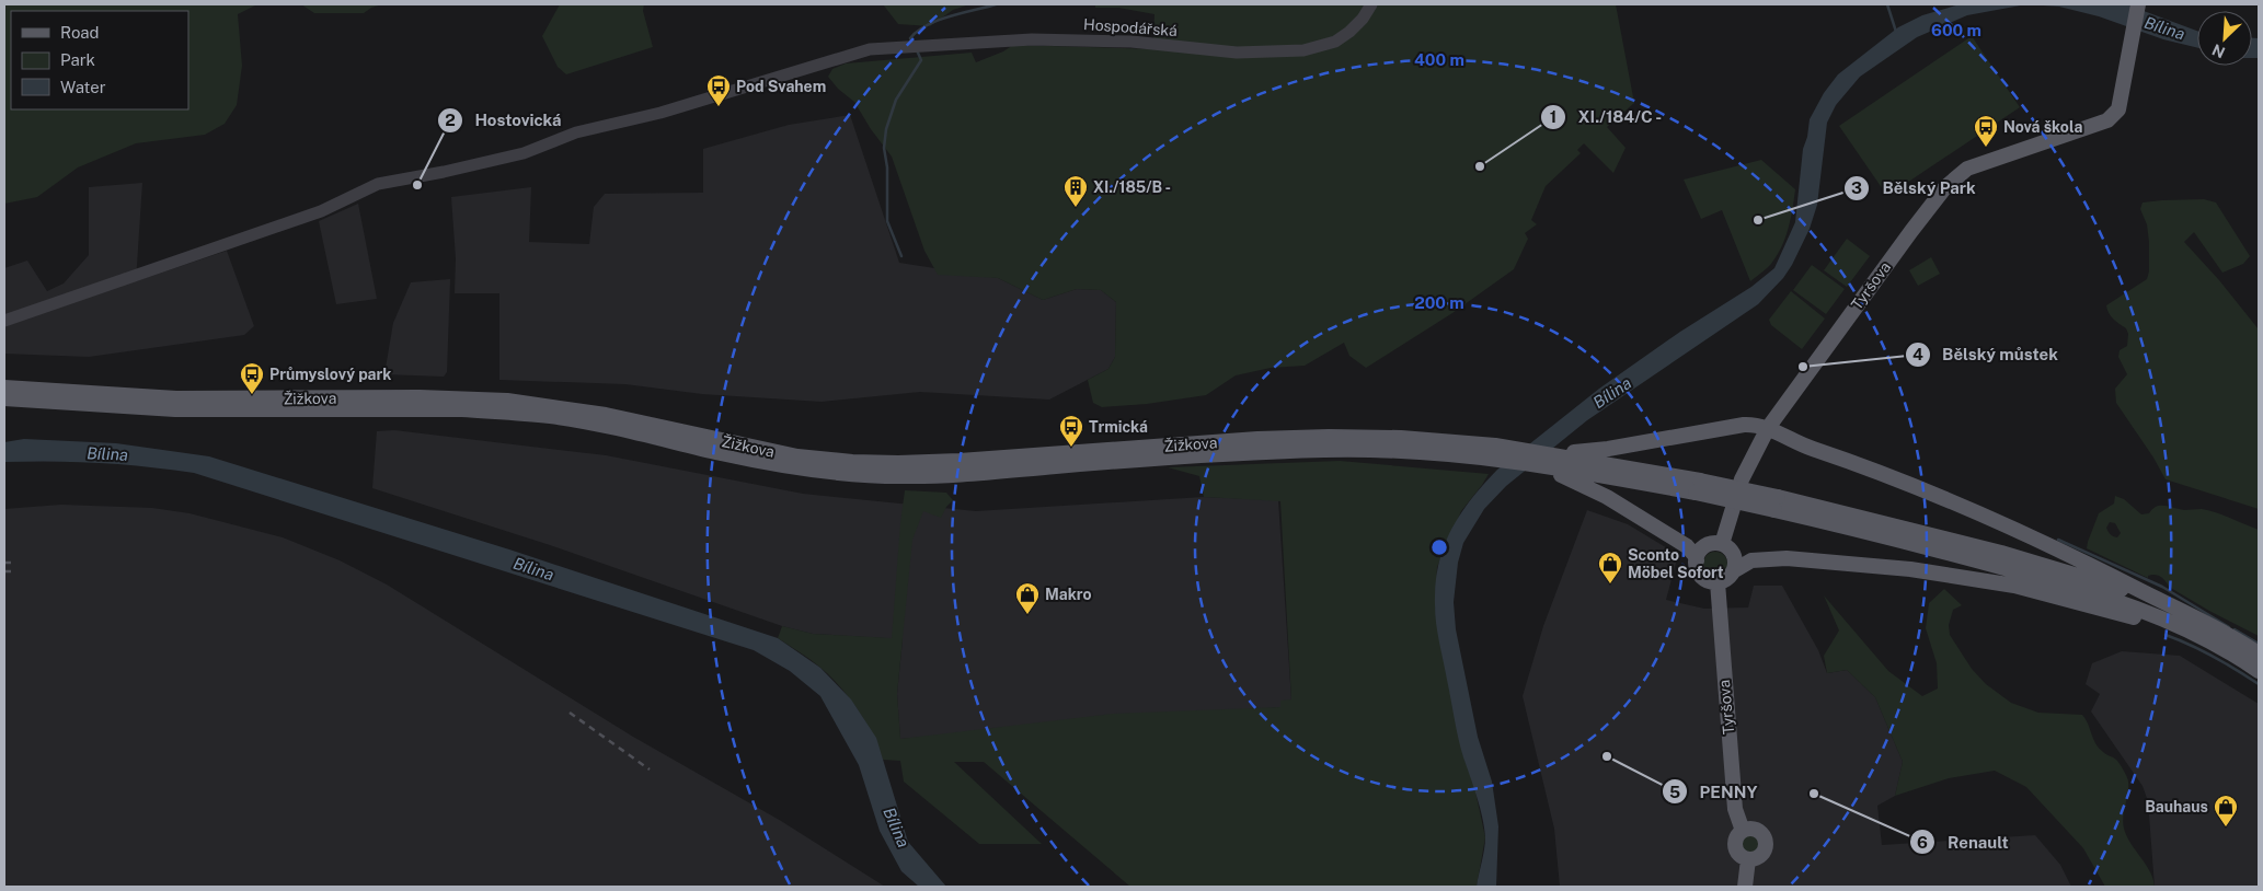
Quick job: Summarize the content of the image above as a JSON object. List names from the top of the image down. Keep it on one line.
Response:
{"streets":{"main road":["Tyršova","Žižkova"],"street":["Hospodářská"]},"water":["Bílina"],"places":{"bus stop":["Pod Svahem","Nová škola","Průmyslový park","Trmická"],"other":["XI./184/C -","Hostovická","Bělský Park","Bělský můstek","PENNY","Renault"],"building":["XI./185/B -"],"shop":["Sconto Möbel Sofort","Makro","Bauhaus"]},"legend":["Road","Park","Water"],"north":"bottom left","rings":["600 m","400 m","200 m"]}
